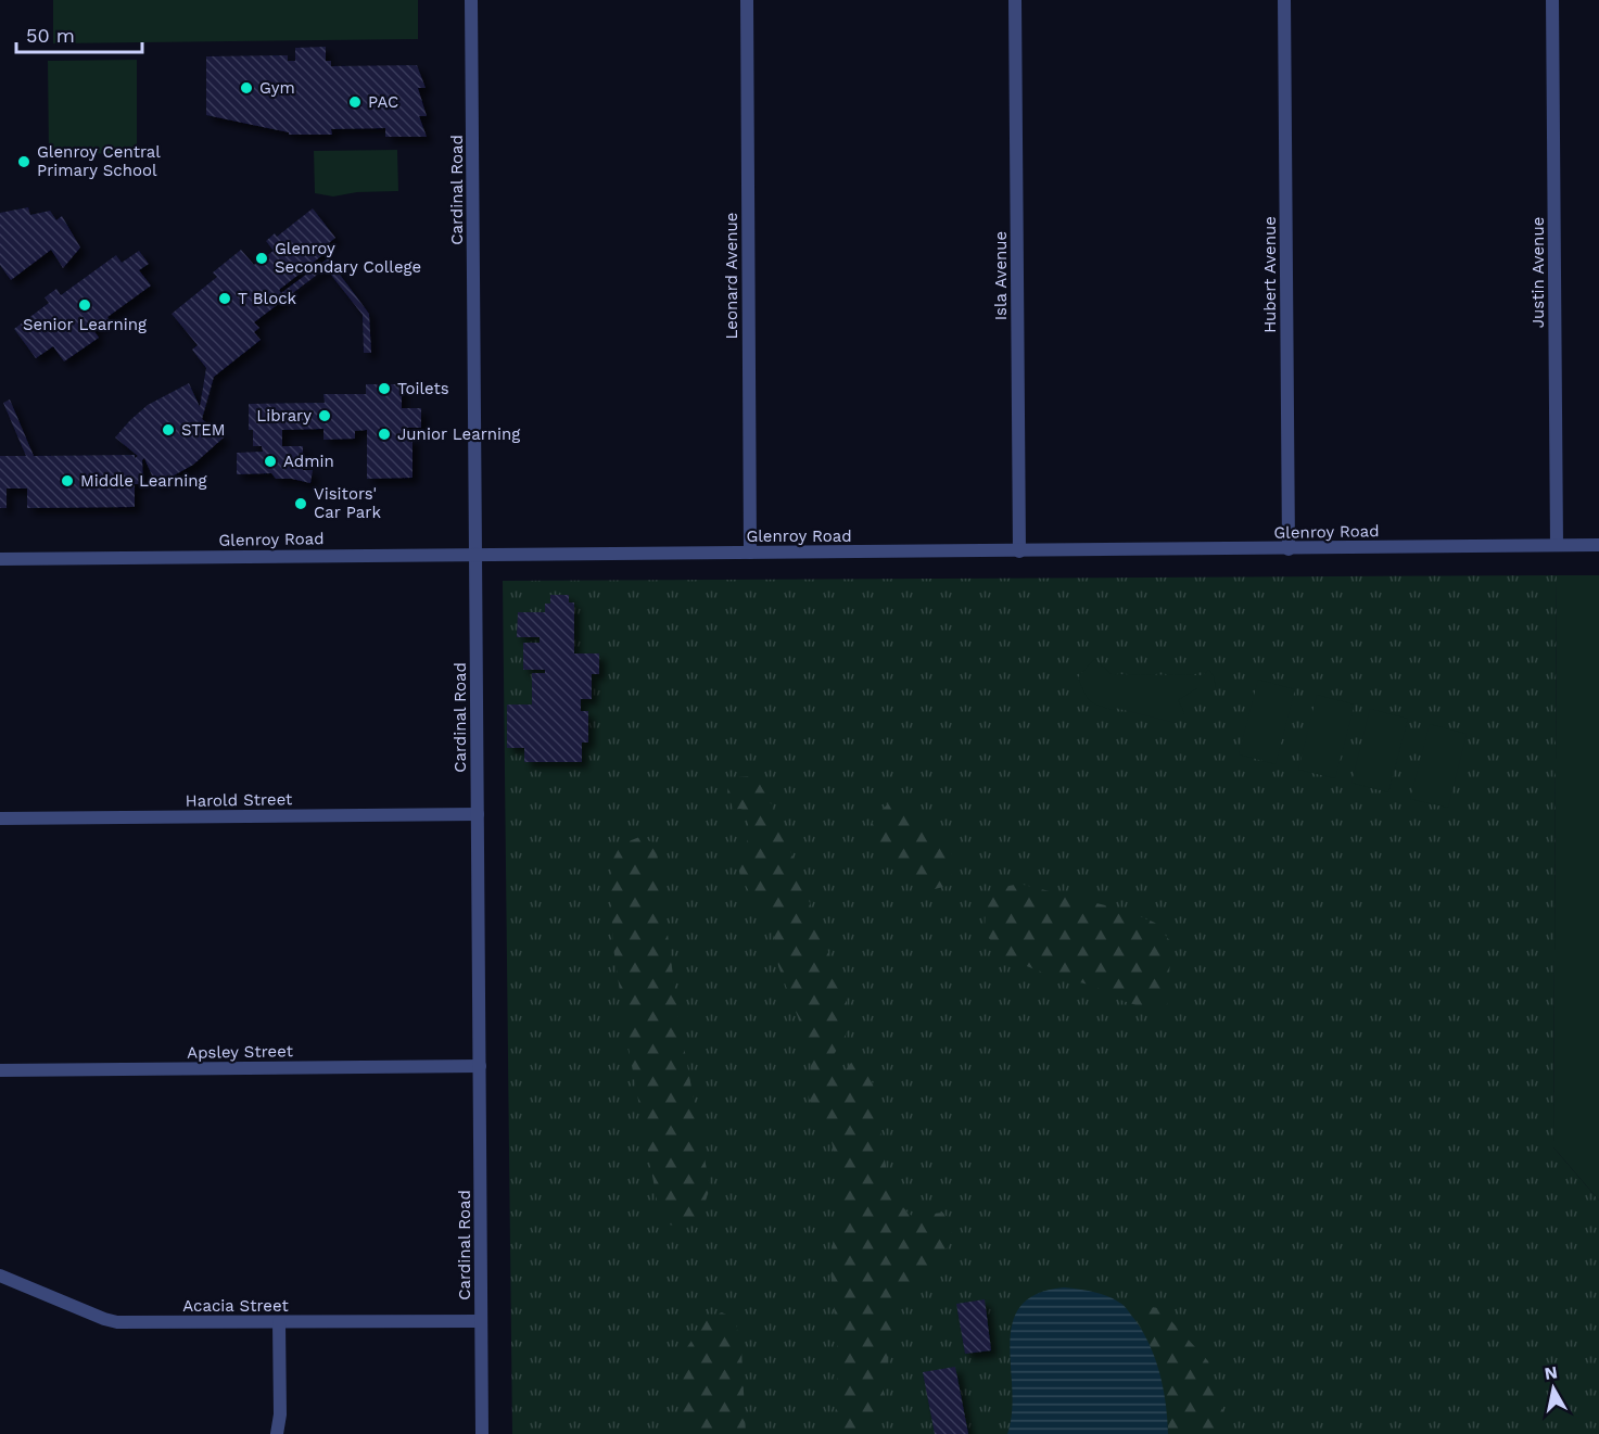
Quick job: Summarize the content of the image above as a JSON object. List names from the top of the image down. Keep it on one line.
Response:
{"streets":{"street":["Cardinal Road","Justin Avenue","Hubert Avenue","Leonard Avenue","Isla Avenue","Glenroy Road","Harold Street","Apsley Street","Acacia Street"]},"crossings":[["Cardinal Road","Glenroy Road"],["Cardinal Road","Harold Street"],["Cardinal Road","Apsley Street"],["Cardinal Road","Acacia Street"],["Justin Avenue","Glenroy Road"],["Hubert Avenue","Glenroy Road"],["Leonard Avenue","Glenroy Road"],["Isla Avenue","Glenroy Road"]],"places":["Gym","PAC","Glenroy Central Primary School","Glenroy Secondary College","T Block","Senior Learning","Toilets","Library","STEM","Junior Learning","Admin","Middle Learning","Visitors' Car Park"],"scale_bar":"50 m","north":"top"}
